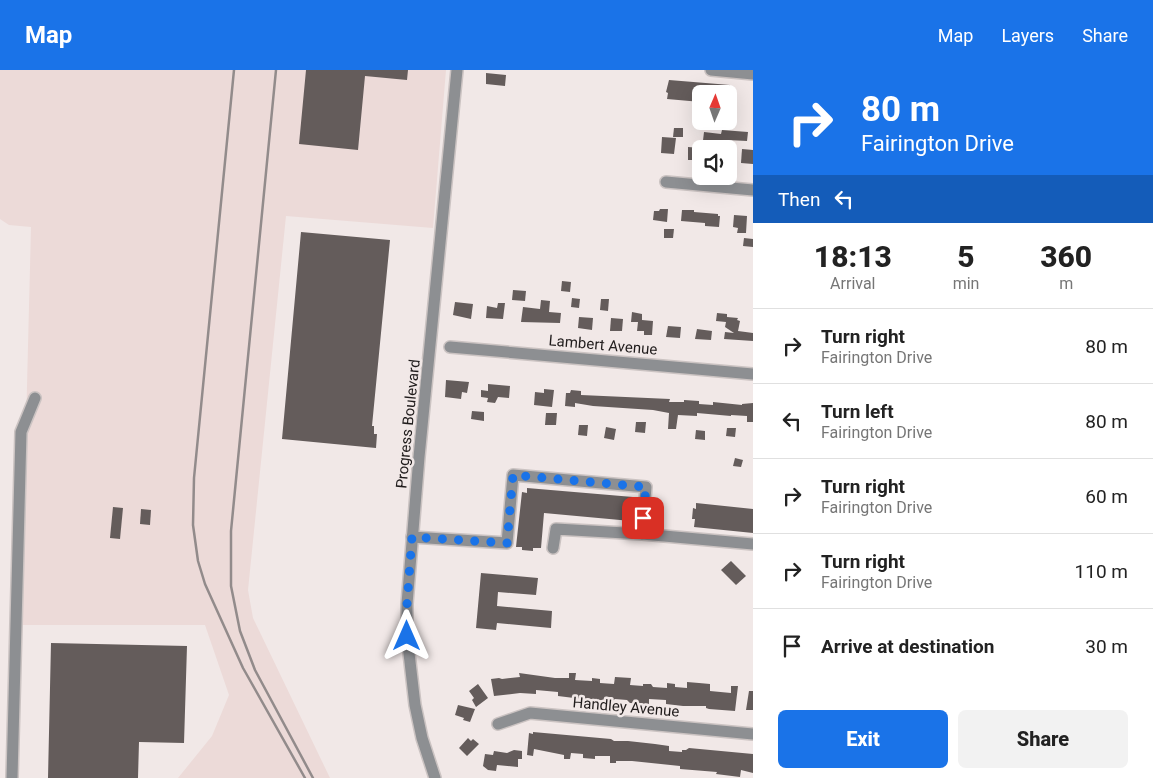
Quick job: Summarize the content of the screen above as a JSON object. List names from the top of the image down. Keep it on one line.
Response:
{"streets":{"street":["Lambert Avenue","Progress Boulevard","Handley Avenue"]},"north":"top","page":{"header":"Map","nav":["Map","Layers","Share"],"turn":["80 m","Fairington Drive"],"then":"Then","eta":["18:13","Arrival","5","min","360","m"],"list":[{"name":"Turn right","note":"Fairington Drive","value":"80 m"},{"name":"Turn left","note":"Fairington Drive","value":"80 m"},{"name":"Turn right","note":"Fairington Drive","value":"60 m"},{"name":"Turn right","note":"Fairington Drive","value":"110 m"},{"name":"Arrive at destination","value":"30 m"}],"buttons":["Exit","Share"]}}
